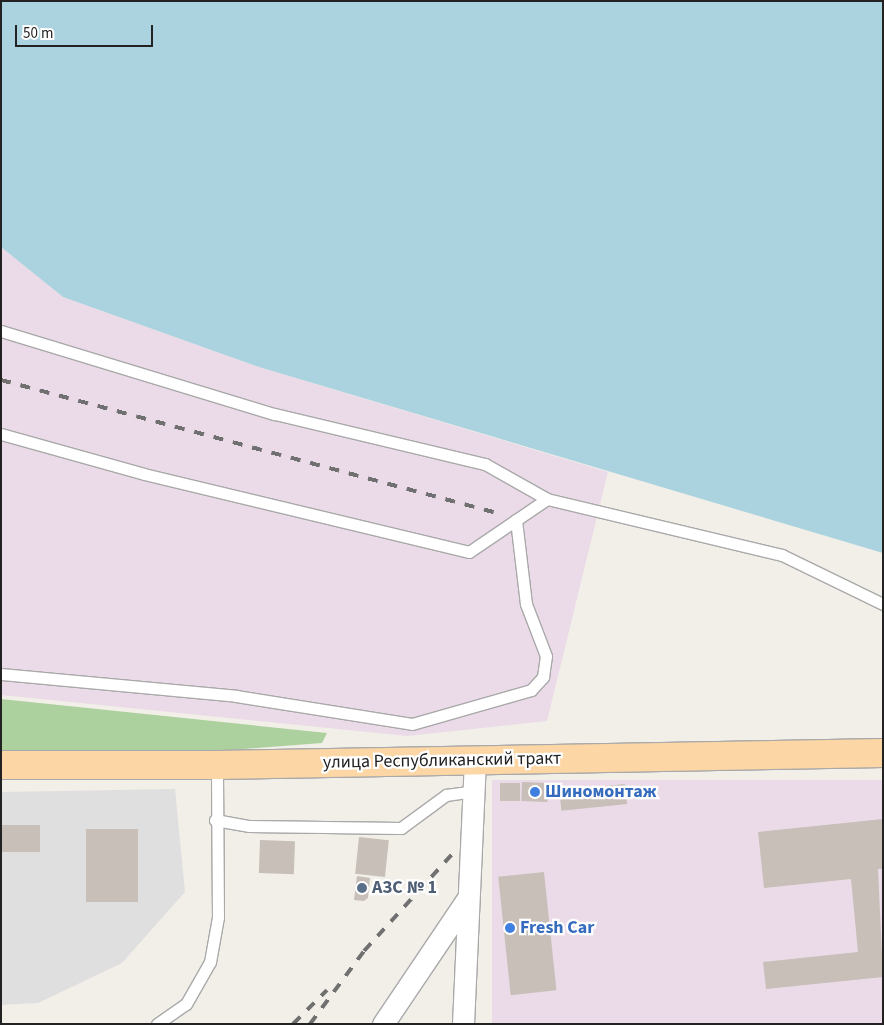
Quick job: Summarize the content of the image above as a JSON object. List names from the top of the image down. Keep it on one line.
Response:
{"streets":{"main road":["улица Республиканский тракт"]},"places":["Шиномонтаж","АЗС № 1","Fresh Car"],"scale_bar":"50 m"}
